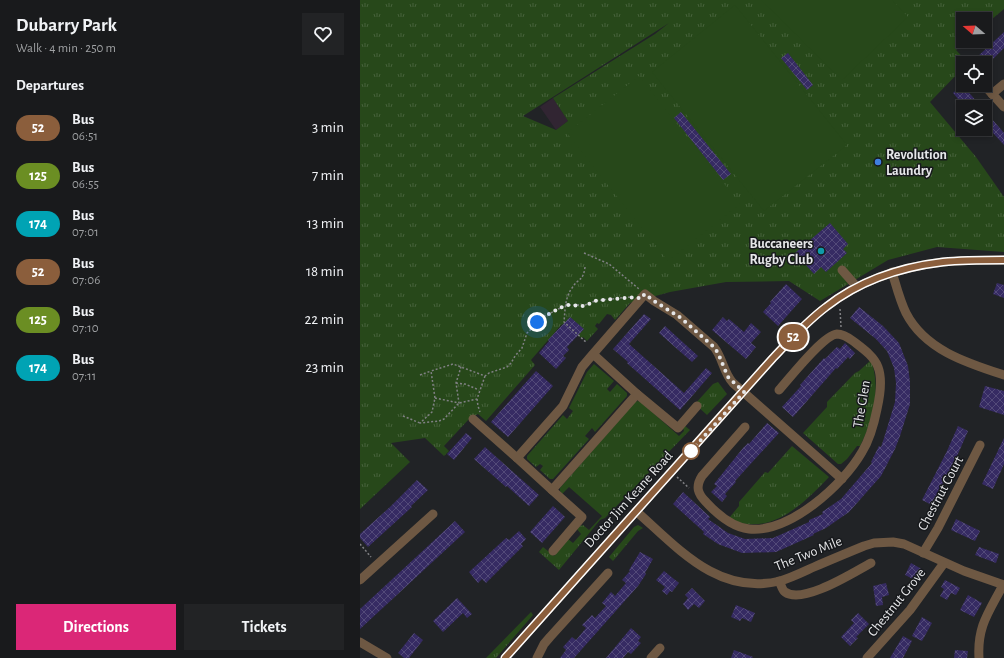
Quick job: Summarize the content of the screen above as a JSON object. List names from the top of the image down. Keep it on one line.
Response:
{"streets":{"street":["The Glen","Chestnut Court","Doctor Jim Keane Road","The Two Mile","Chestnut Grove"]},"crossings":[["Chestnut Court","The Two Mile"],["Doctor Jim Keane Road","The Two Mile"],["The Two Mile","Chestnut Grove"]],"places":["Revolution Laundry","Buccaneers Rugby Club"],"lines":["bus line 52"],"north":"left","page":{"heading":[["Dubarry Park","Walk · 4 min · 250 m"],"Departures"],"on_map":"52","list":[{"mark":"52","name":"Bus","note":"06:51","value":"3 min"},{"mark":"125","name":"Bus","note":"06:55","value":"7 min"},{"mark":"174","name":"Bus","note":"07:01","value":"13 min"},{"mark":"52","name":"Bus","note":"07:06","value":"18 min"},{"mark":"125","name":"Bus","note":"07:10","value":"22 min"},{"mark":"174","name":"Bus","note":"07:11","value":"23 min"}],"buttons":["Directions","Tickets"]}}
